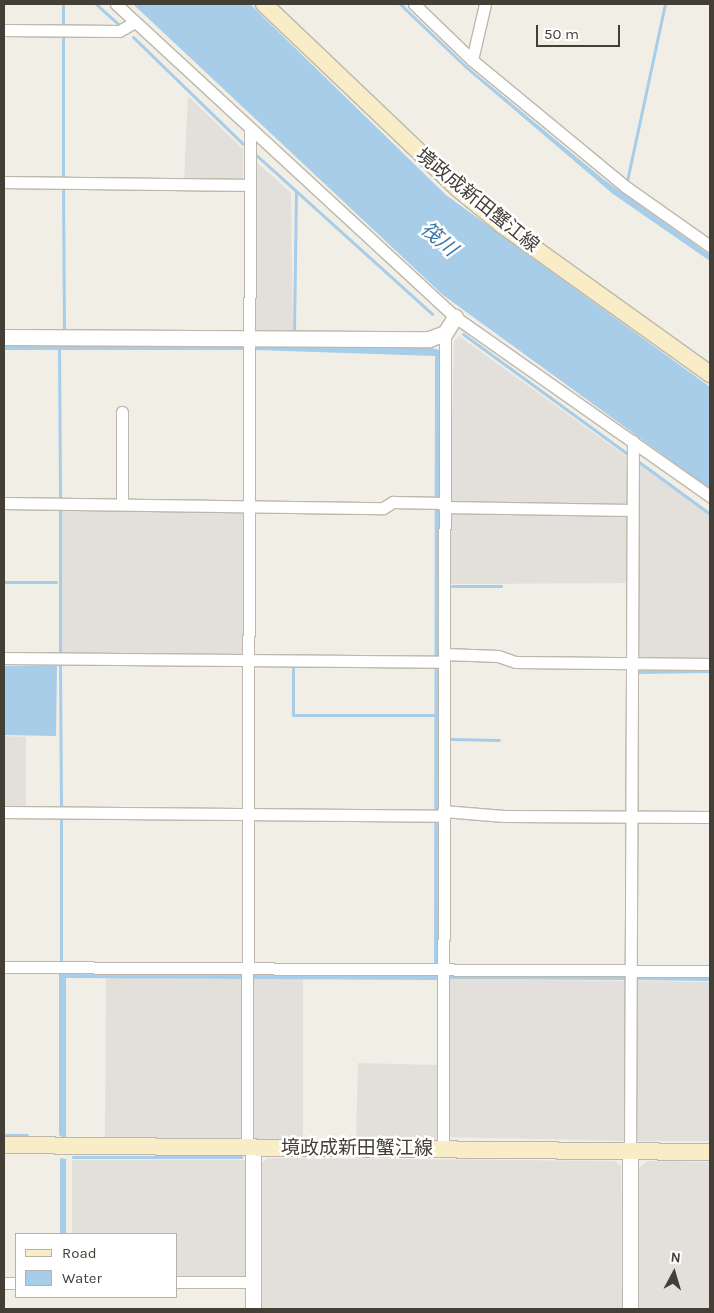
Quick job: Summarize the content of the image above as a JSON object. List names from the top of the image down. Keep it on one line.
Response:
{"streets":{"main road":["境政成新田蟹江線"]},"water":["筏川"],"legend":["Road","Water"],"scale_bar":"50 m","north":"top"}
